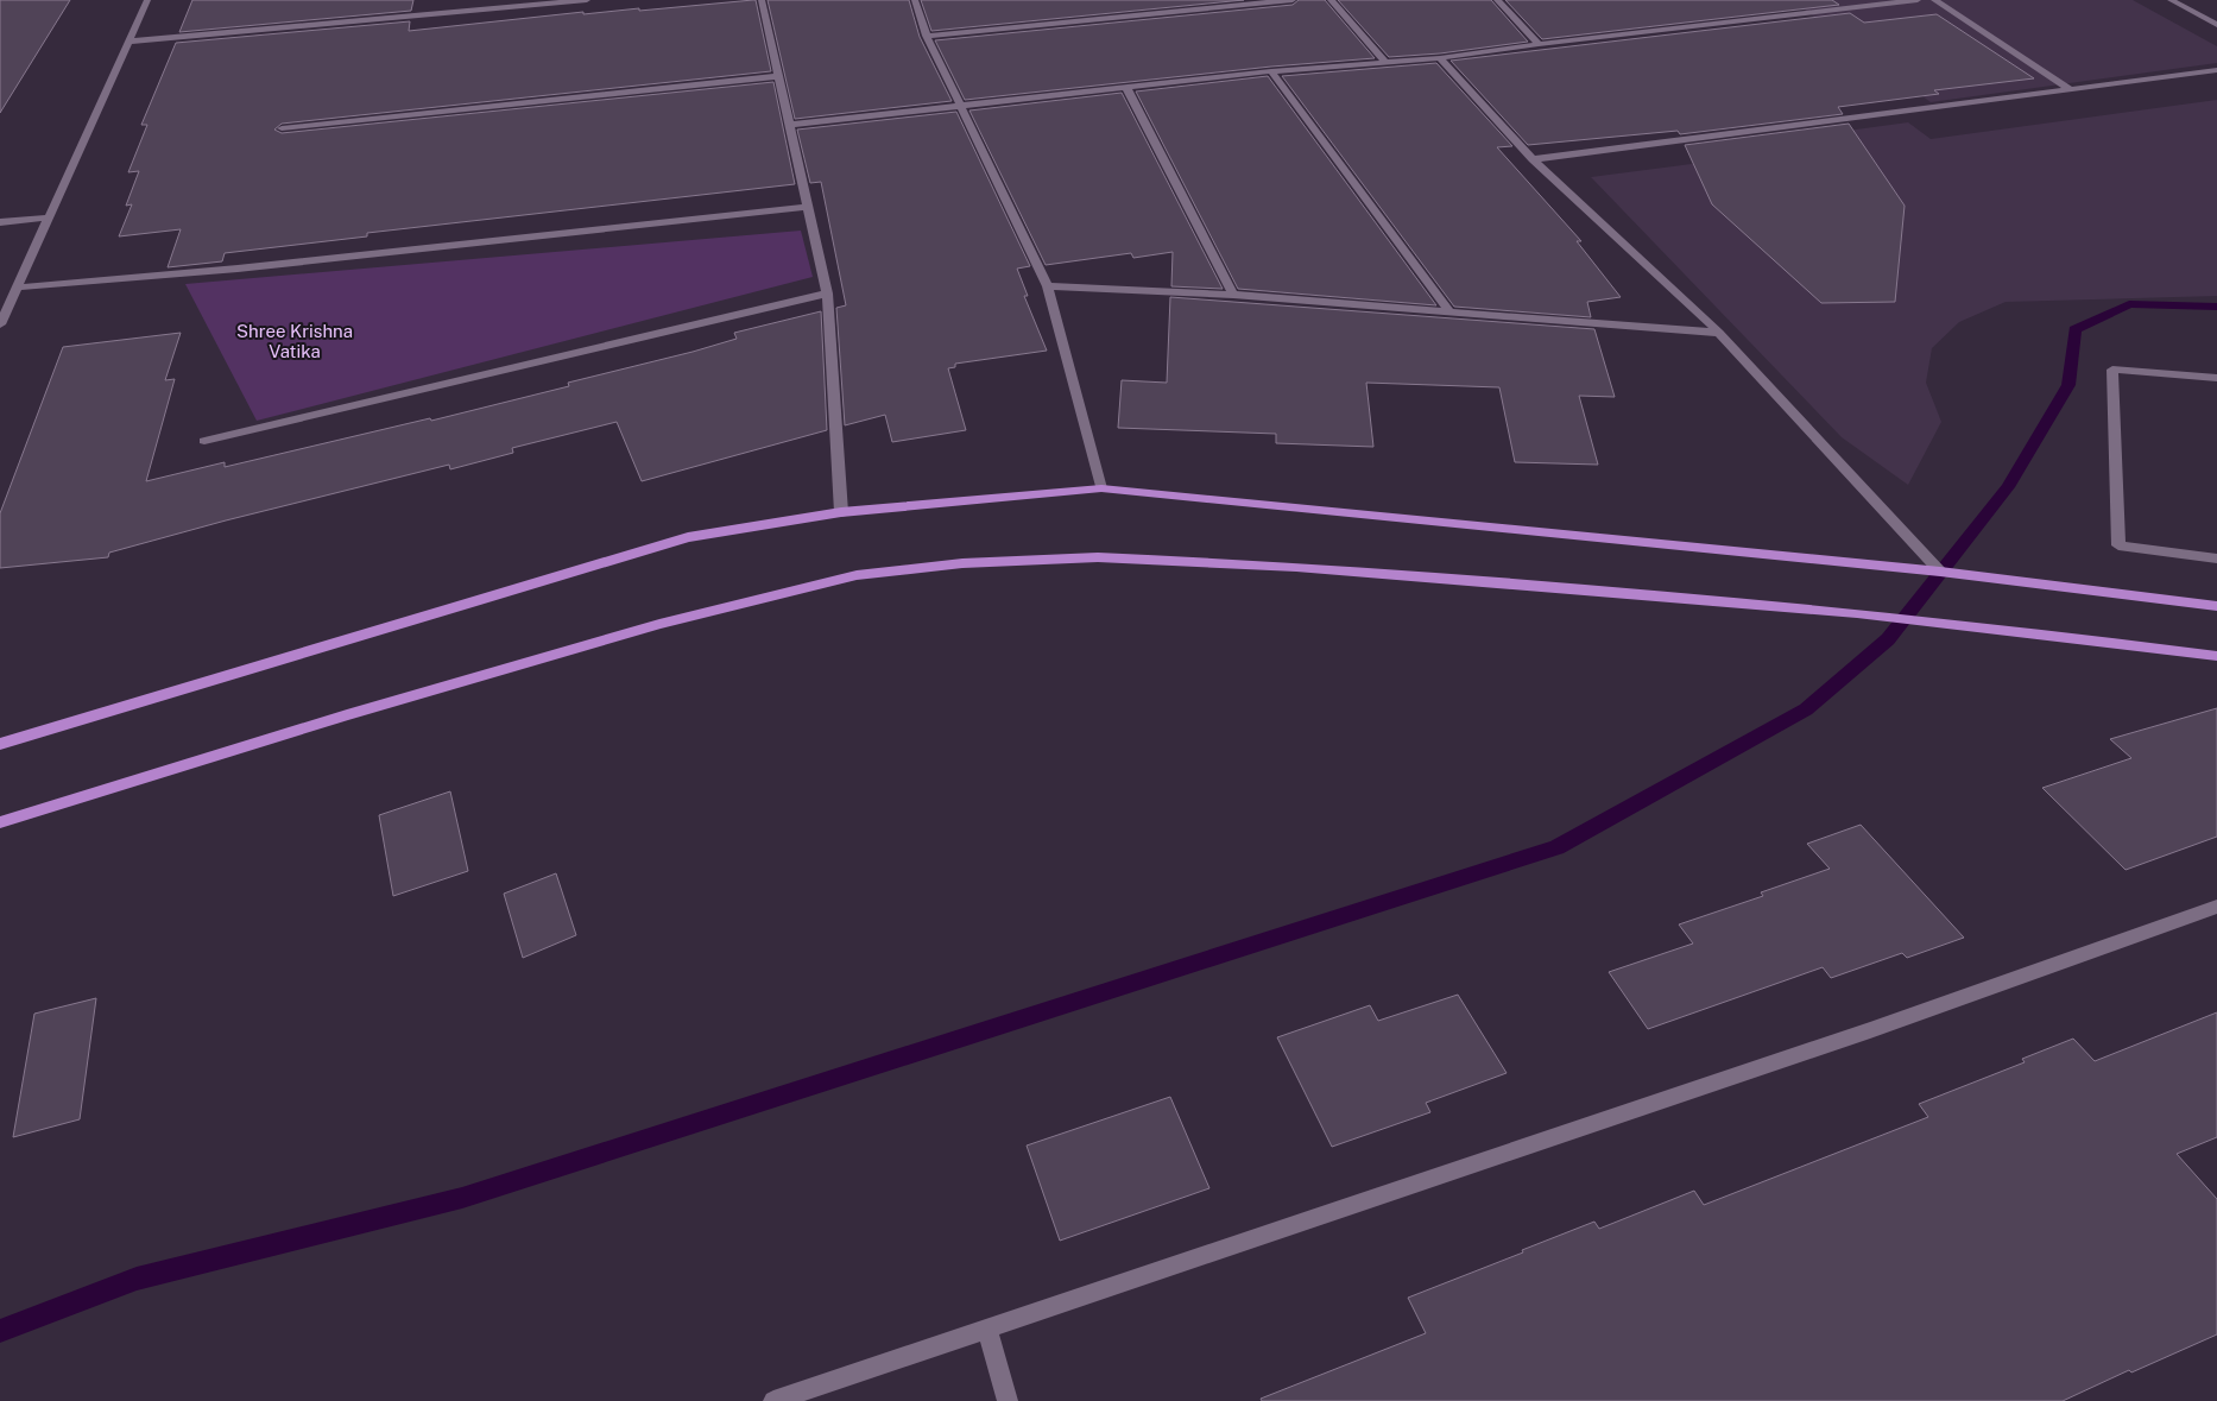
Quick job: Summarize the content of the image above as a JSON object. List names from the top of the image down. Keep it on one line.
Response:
{"parks":["Shree Krishna Vatika"]}
